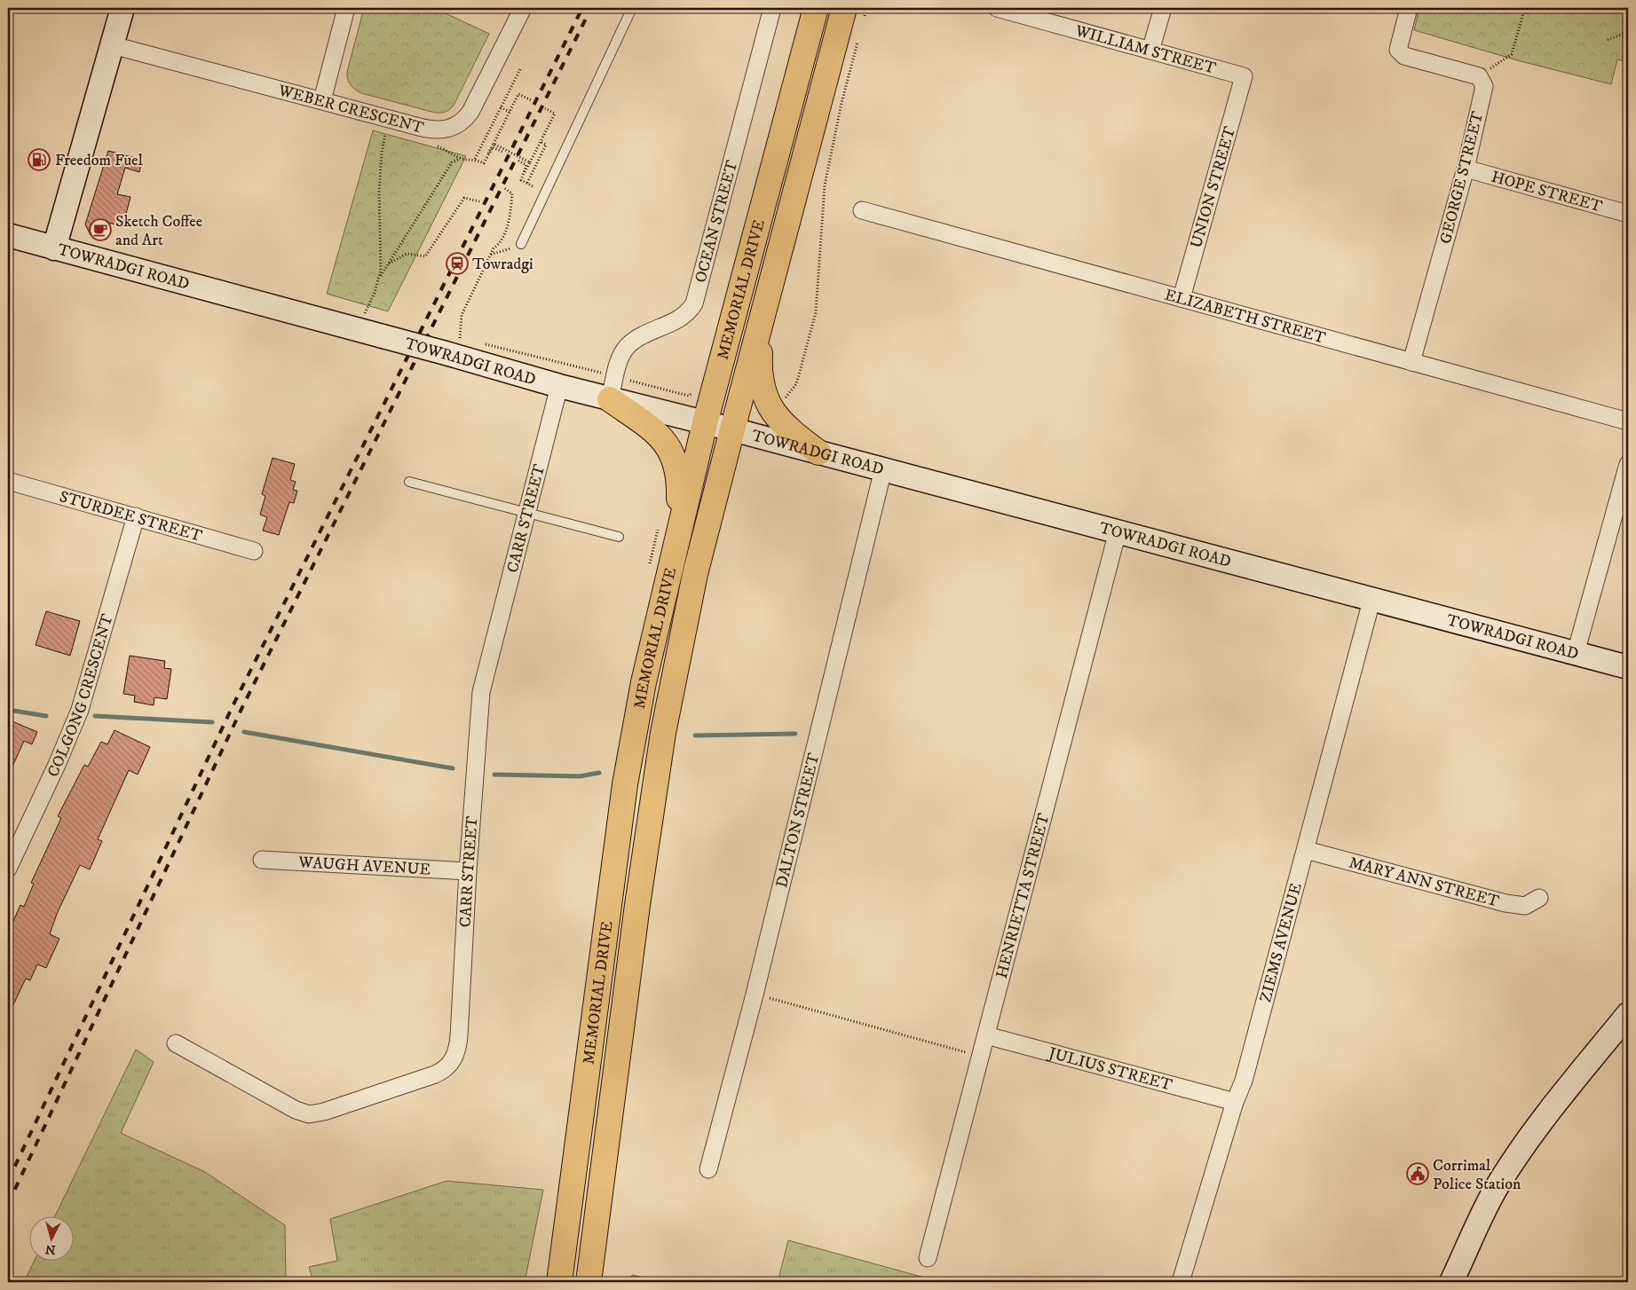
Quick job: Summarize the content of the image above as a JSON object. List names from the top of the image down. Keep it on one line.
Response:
{"streets":{"main road":["TOWRADGI ROAD","MEMORIAL DRIVE"],"street":["WILLIAM STREET","WEBER CRESCENT","GEORGE STREET","UNION STREET","HOPE STREET","OCEAN STREET","ELIZABETH STREET","STURDEE STREET","CARR STREET","COLGONG CRESCENT","DALTON STREET","WAUGH AVENUE","MARY ANN STREET","HENRIETTA STREET","ZIEMS AVENUE","JULIUS STREET"]},"crossings":[["WILLIAM STREET","UNION STREET"],["GEORGE STREET","HOPE STREET"],["GEORGE STREET","ELIZABETH STREET"],["UNION STREET","ELIZABETH STREET"],["OCEAN STREET","TOWRADGI ROAD"],["TOWRADGI ROAD","MEMORIAL DRIVE"],["TOWRADGI ROAD","CARR STREET"],["TOWRADGI ROAD","DALTON STREET"],["TOWRADGI ROAD","HENRIETTA STREET"],["TOWRADGI ROAD","ZIEMS AVENUE"],["STURDEE STREET","COLGONG CRESCENT"],["CARR STREET","WAUGH AVENUE"],["MARY ANN STREET","ZIEMS AVENUE"],["HENRIETTA STREET","JULIUS STREET"],["ZIEMS AVENUE","JULIUS STREET"]],"places":{"fuel station":["Freedom Fuel"],"cafe":["Sketch Coffee and Art"],"station":["Towradgi"],"public building":["Corrimal Police Station"]},"north":"bottom"}
